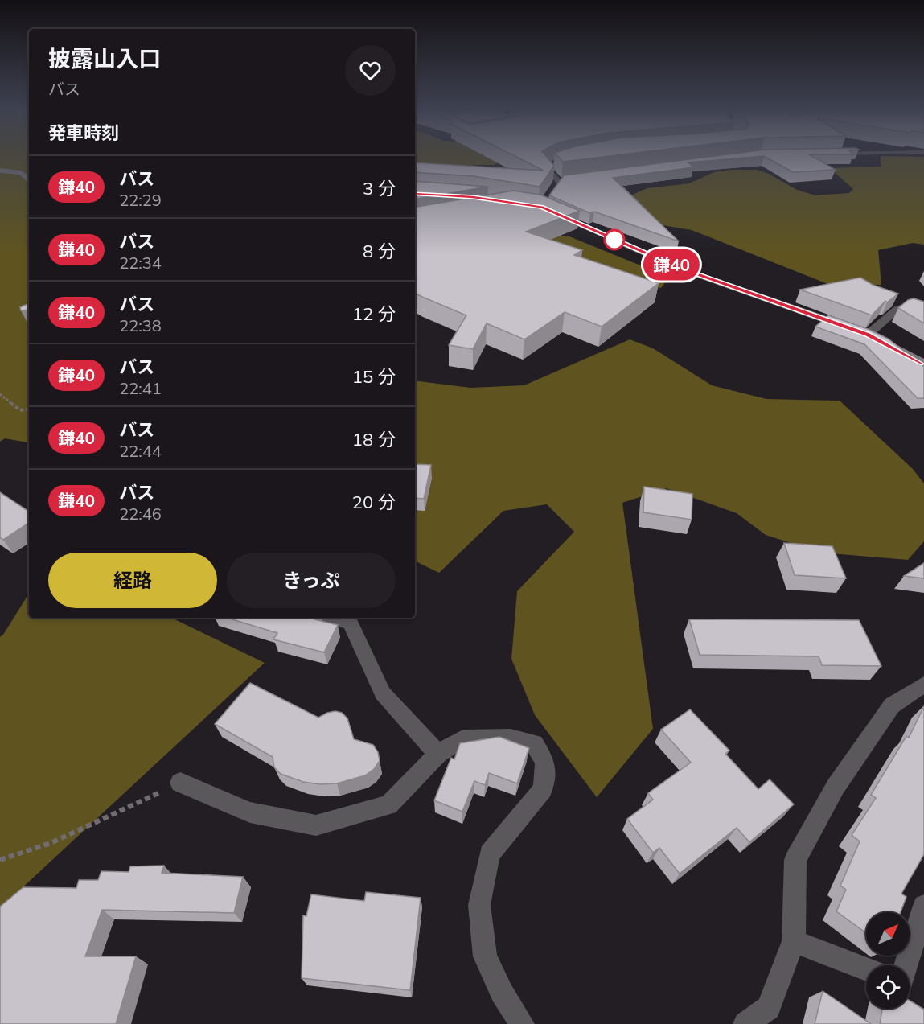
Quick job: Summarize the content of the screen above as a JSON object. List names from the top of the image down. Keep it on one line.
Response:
{"lines":["bus line 鎌40"],"north":"top right","page":{"on_map":"鎌40","heading":[["披露山入口","バス"],"発車時刻"],"list":[{"mark":"鎌40","name":"バス","note":"22:29","value":"3 分"},{"mark":"鎌40","name":"バス","note":"22:34","value":"8 分"},{"mark":"鎌40","name":"バス","note":"22:38","value":"12 分"},{"mark":"鎌40","name":"バス","note":"22:41","value":"15 分"},{"mark":"鎌40","name":"バス","note":"22:44","value":"18 分"},{"mark":"鎌40","name":"バス","note":"22:46","value":"20 分"}],"buttons":["経路","きっぷ"]}}
